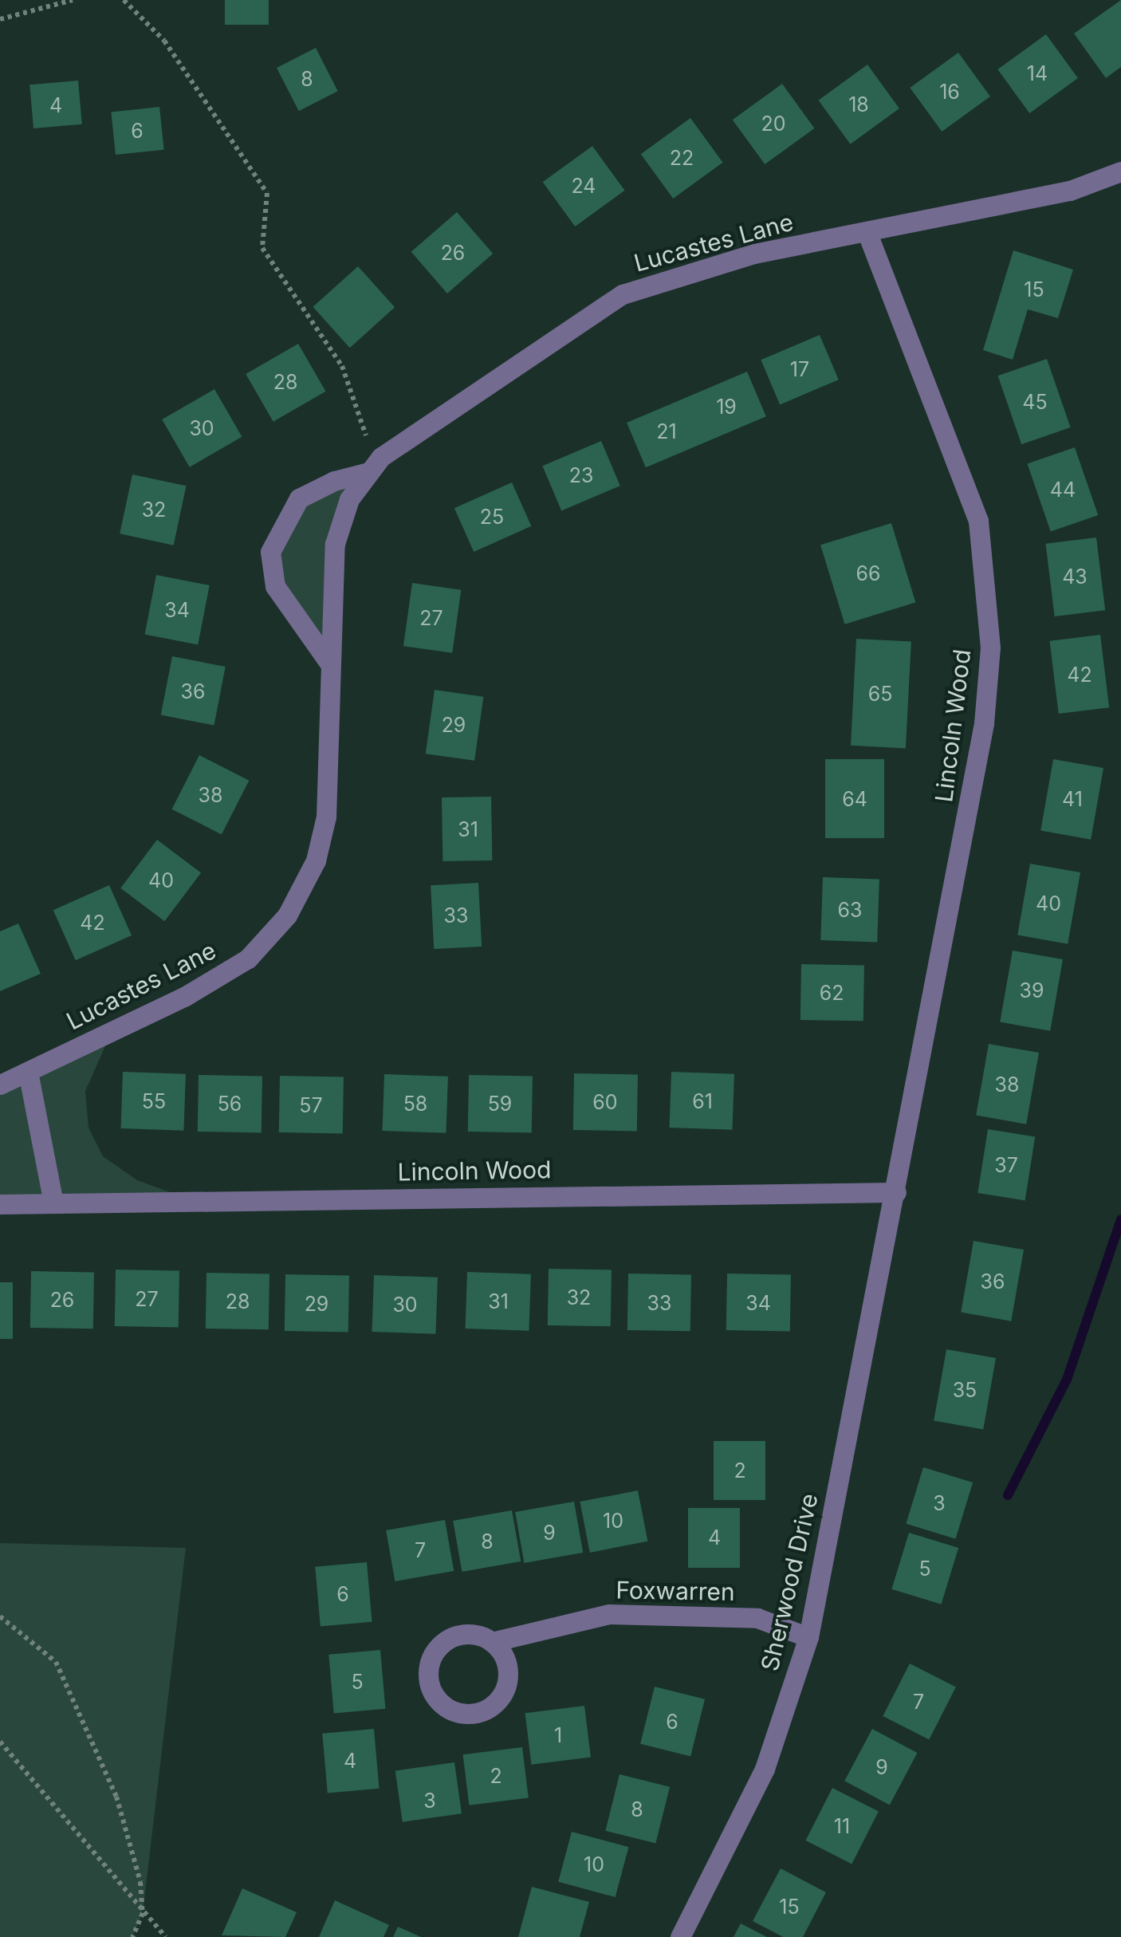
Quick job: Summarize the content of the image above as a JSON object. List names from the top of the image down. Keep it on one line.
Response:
{"streets":{"street":["Lucastes Lane","Lincoln Wood","Sherwood Drive","Foxwarren"]},"crossings":[["Lucastes Lane","Lincoln Wood"],["Lincoln Wood","Sherwood Drive"],["Sherwood Drive","Foxwarren"]],"house_numbers":["14","8","16","18","4","20","6","22","24","26","15","17","28","45","19","30","21","23","44","32","25","66","43","34","27","42","36","65","29","38","64","41","31","40","40","63","33","42","39","62","38","55","61","60","56","58","59","57","37","36","32","27","26","28","31","33","34","29","30","35","2","3","10","9","4","8","7","5","6","5","7","6","1","4","9","2","3","8","11","10","15"]}
